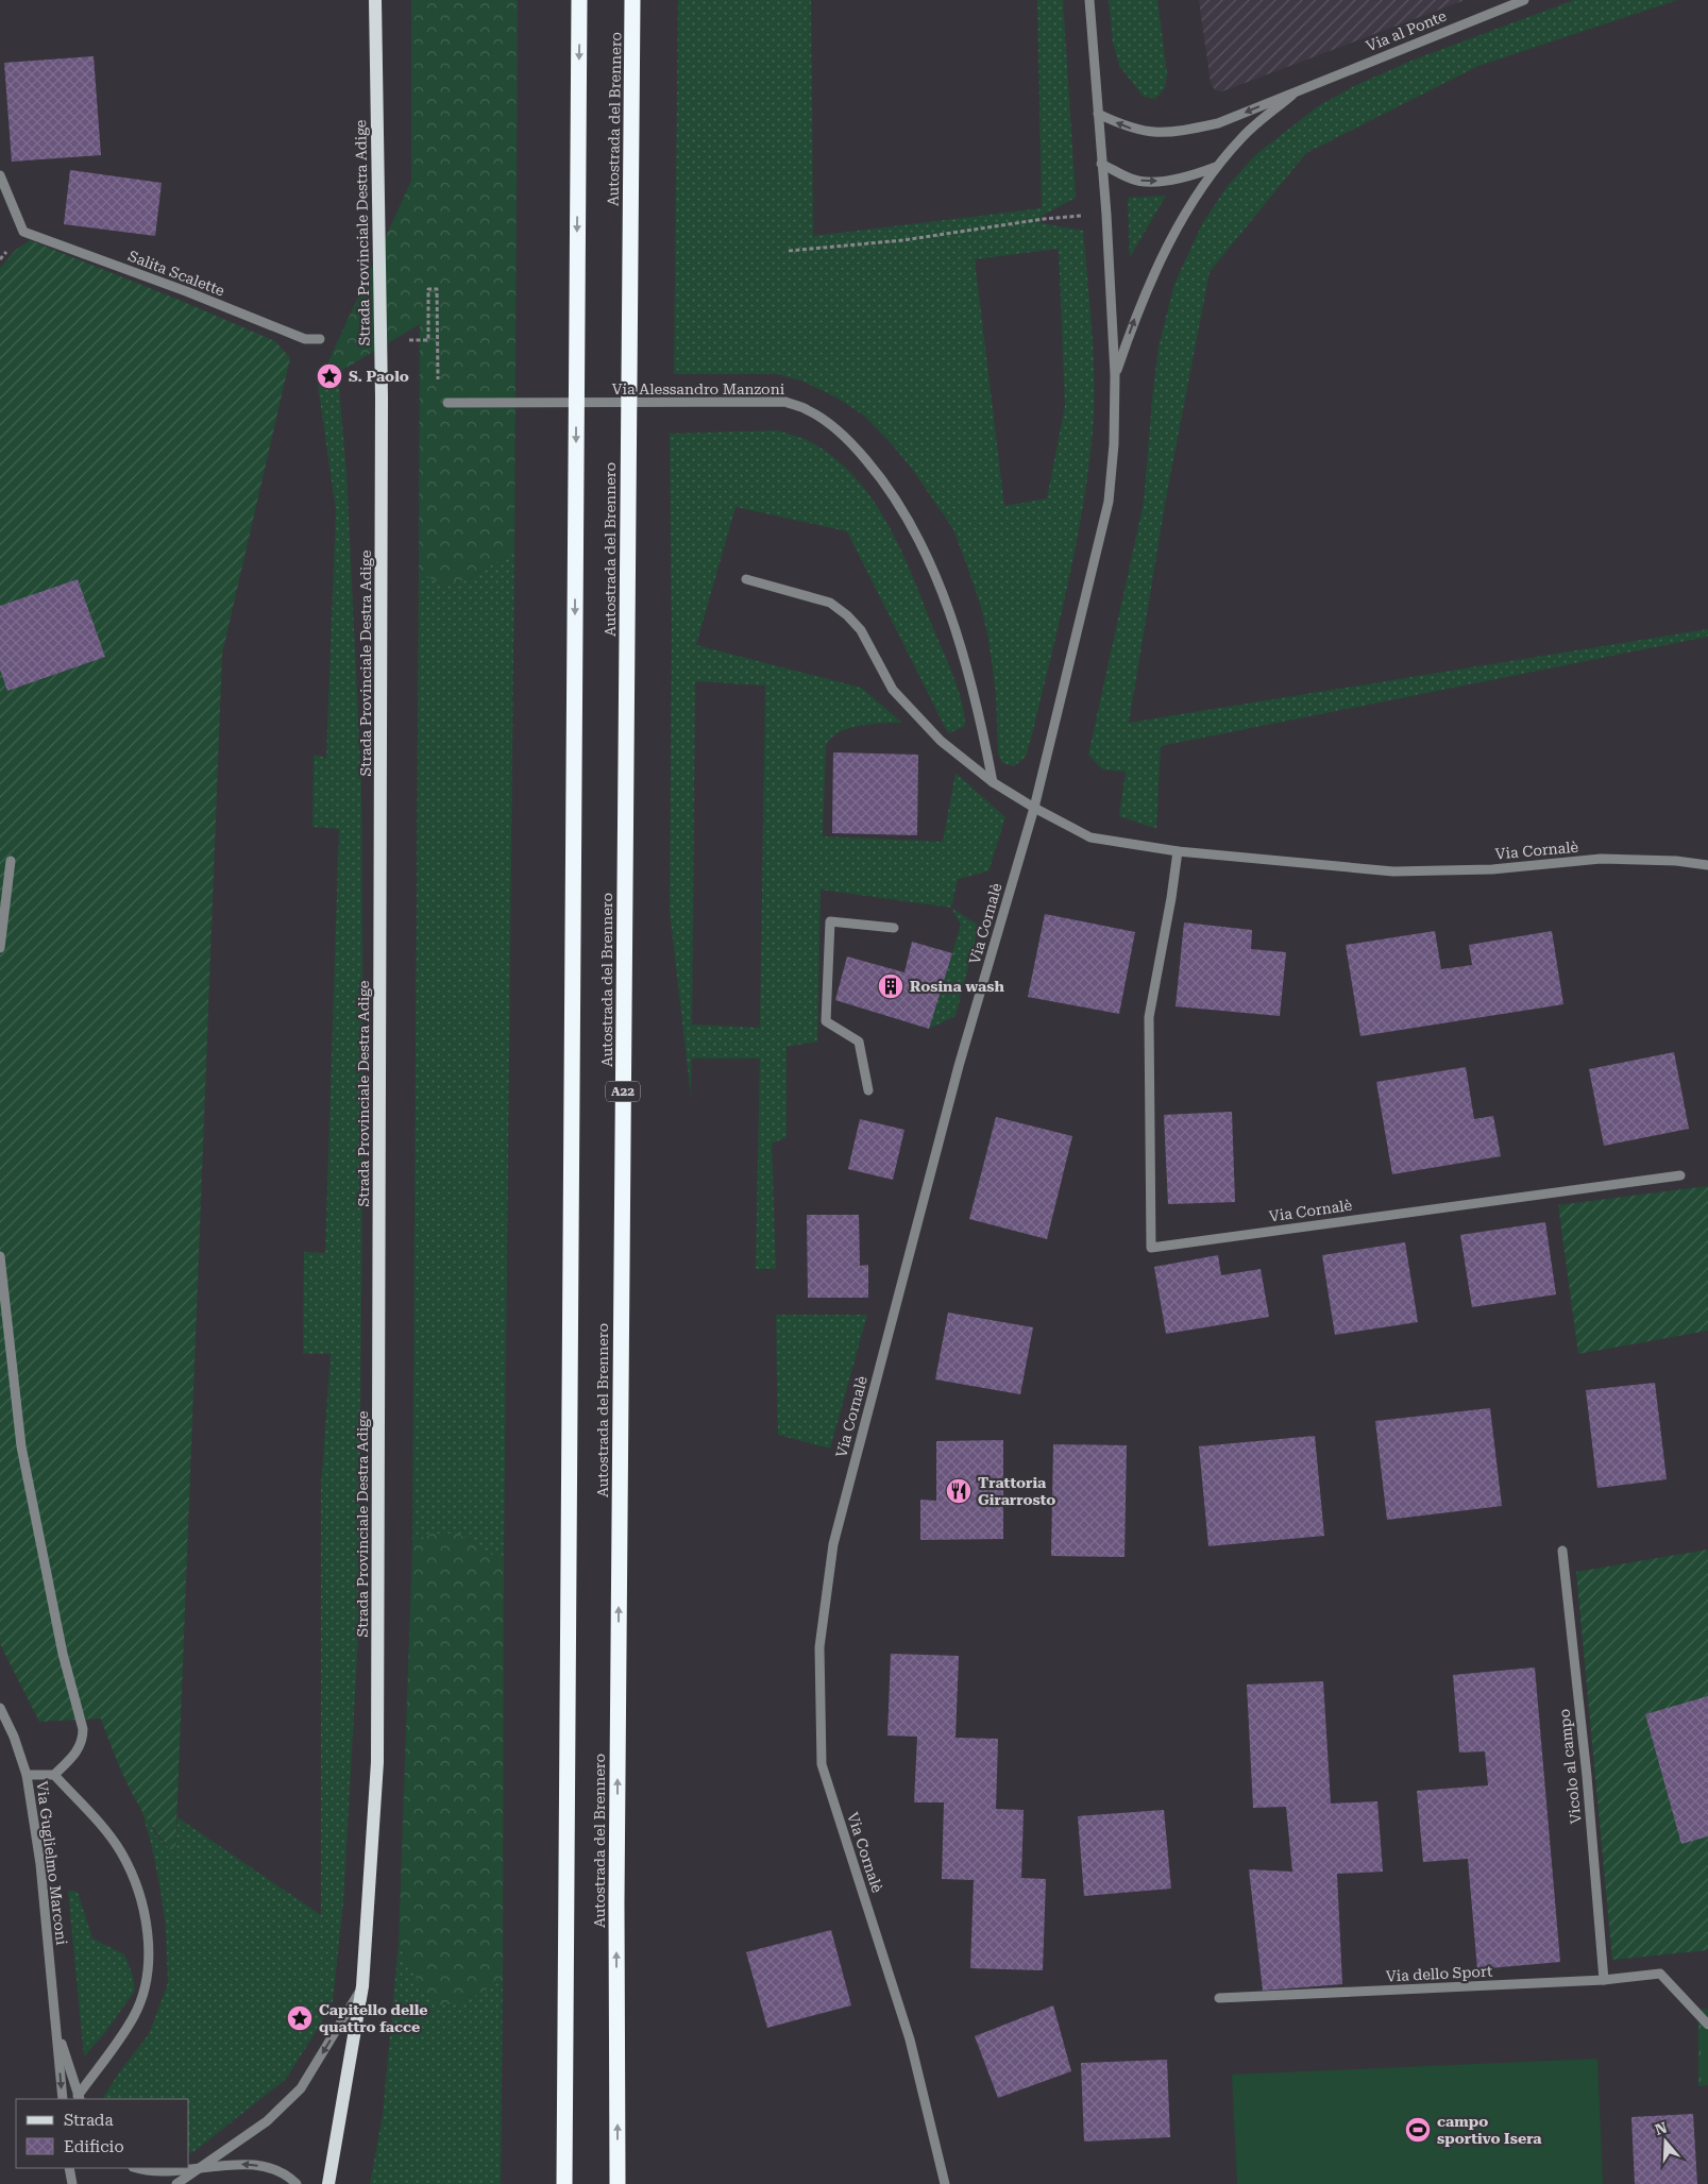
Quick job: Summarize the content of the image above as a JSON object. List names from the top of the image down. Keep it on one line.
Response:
{"streets":{"highway":["Autostrada del Brennero","A22"],"main road":["Strada Provinciale Destra Adige"],"street":["Via al Ponte","Salita Scalette","Via Alessandro Manzoni","Via Cornalè","Vicolo al campo","Via Guglielmo Marconi","Via dello Sport"]},"crossings":[["Vicolo al campo","Via dello Sport"]],"places":{"place":["S. Paolo","Capitello delle quattro facce"],"building":["Rosina wash"],"restaurant":["Trattoria Girarrosto"],"sports":["campo sportivo Isera"]},"legend":["Strada","Edificio"],"north":"top"}
